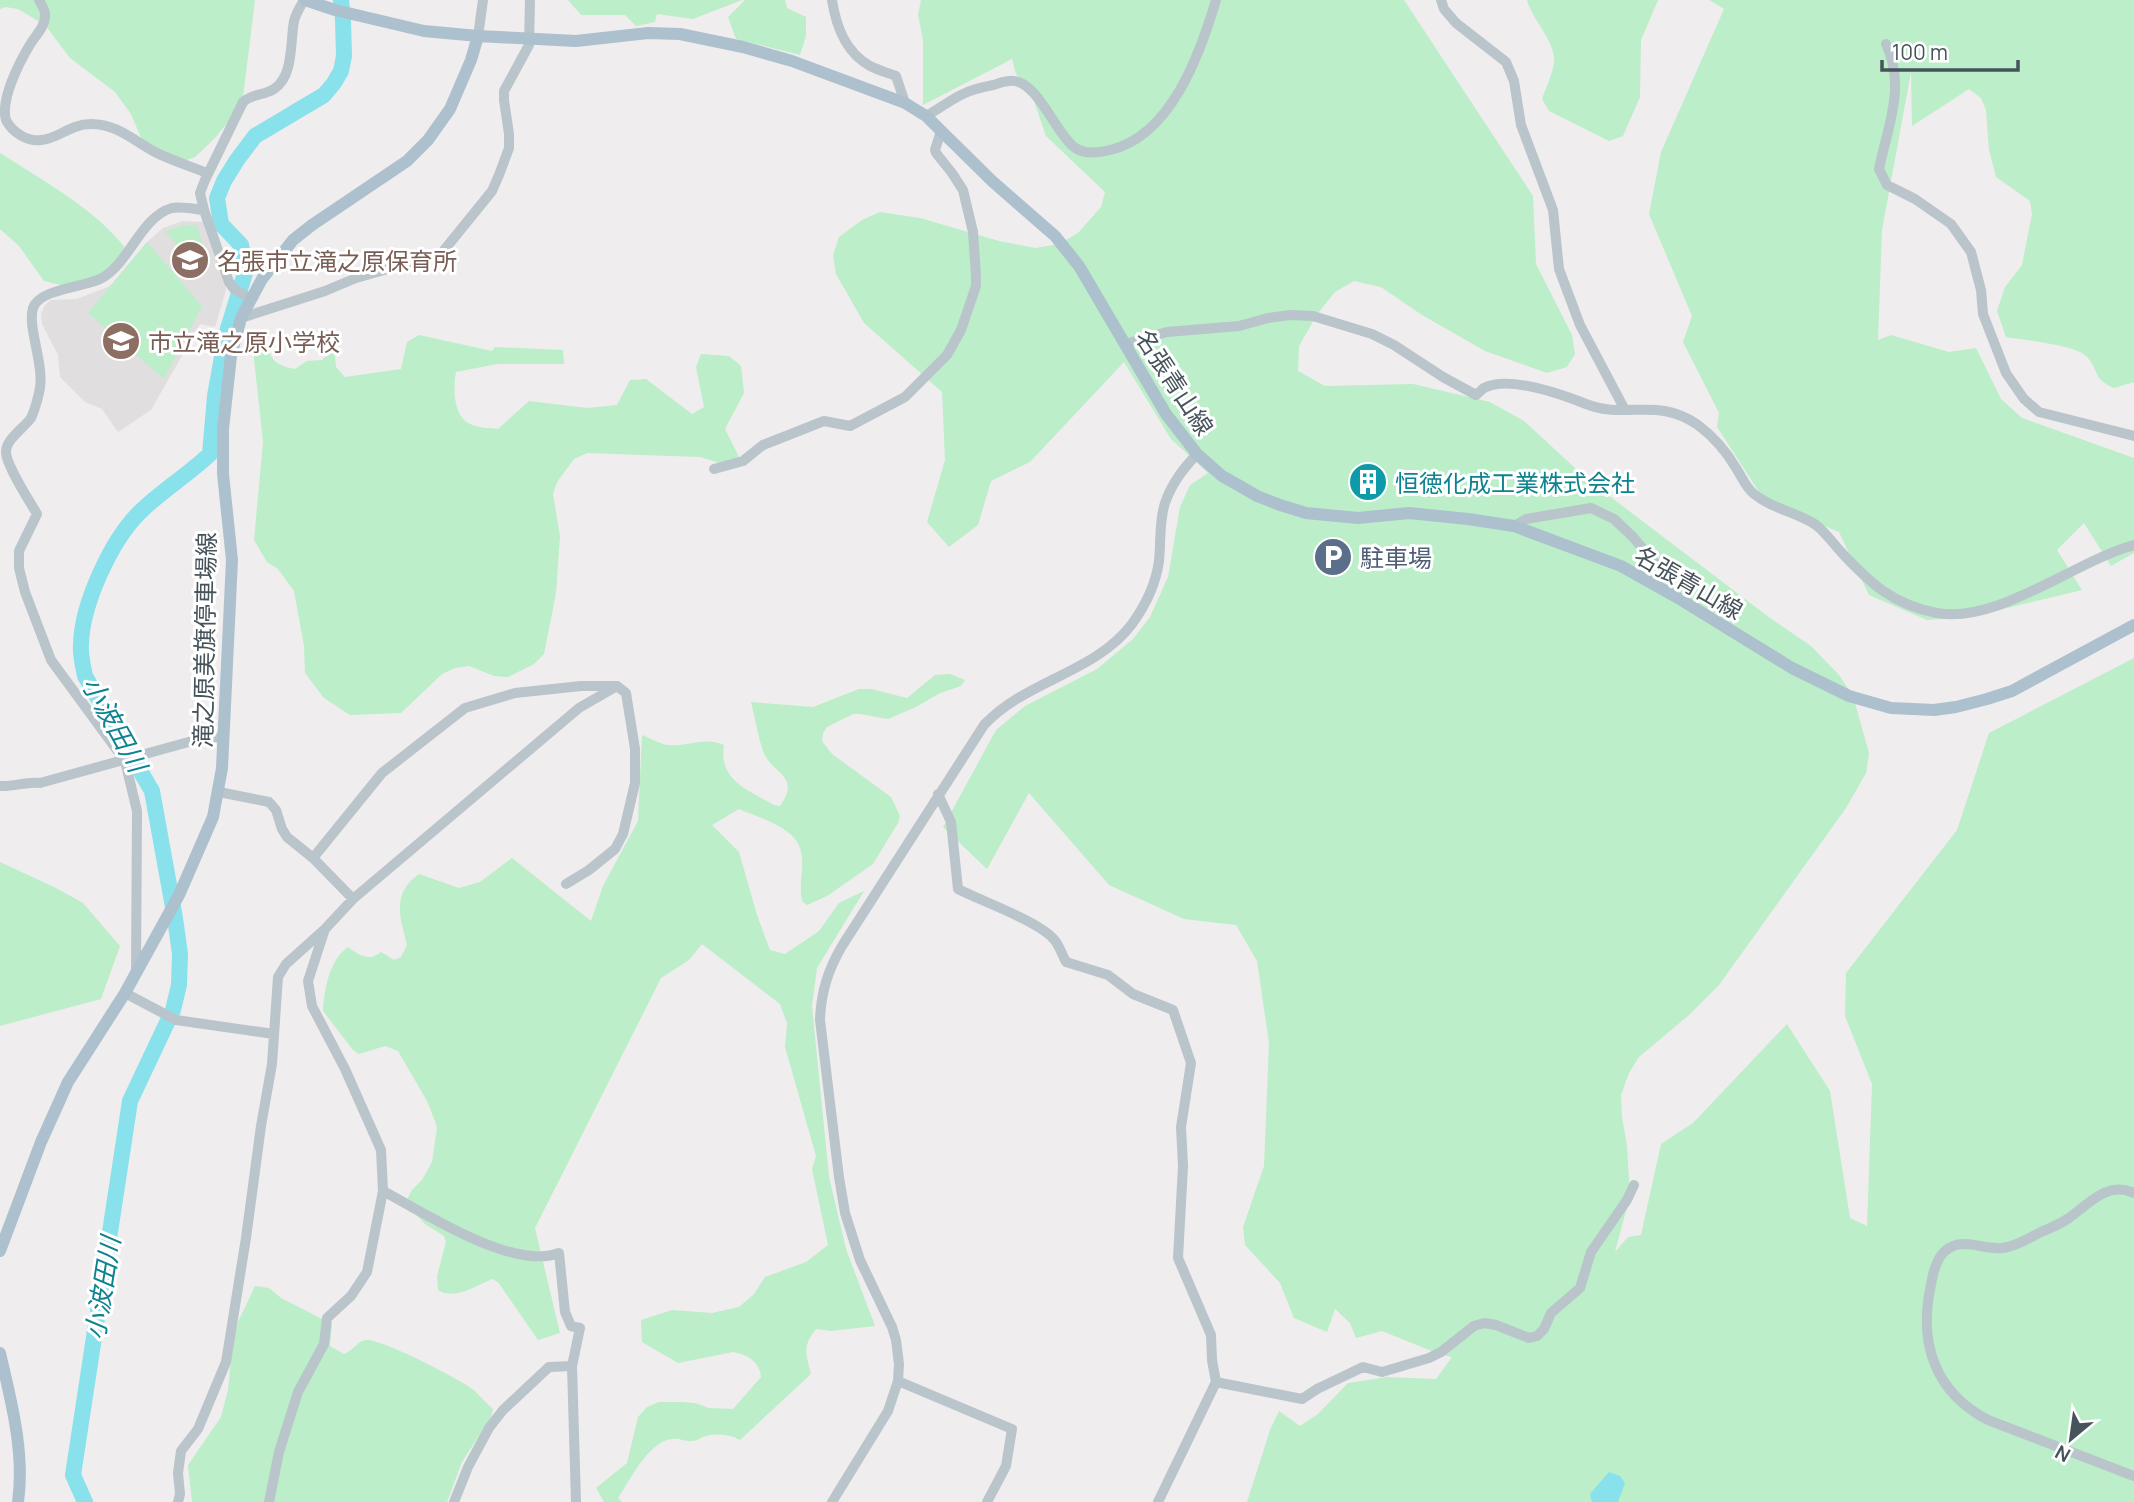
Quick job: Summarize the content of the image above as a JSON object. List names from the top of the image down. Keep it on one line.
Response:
{"streets":{"main road":["名張青山線","滝之原美旗停車場線"]},"crossings":[["名張青山線","滝之原美旗停車場線"]],"water":["小波田川"],"places":{"school or university":["名張市立滝之原保育所","市立滝之原小学校"],"building":["恒徳化成工業株式会社"],"parking":["駐車場"]},"scale_bar":"100 m","north":"bottom left"}
